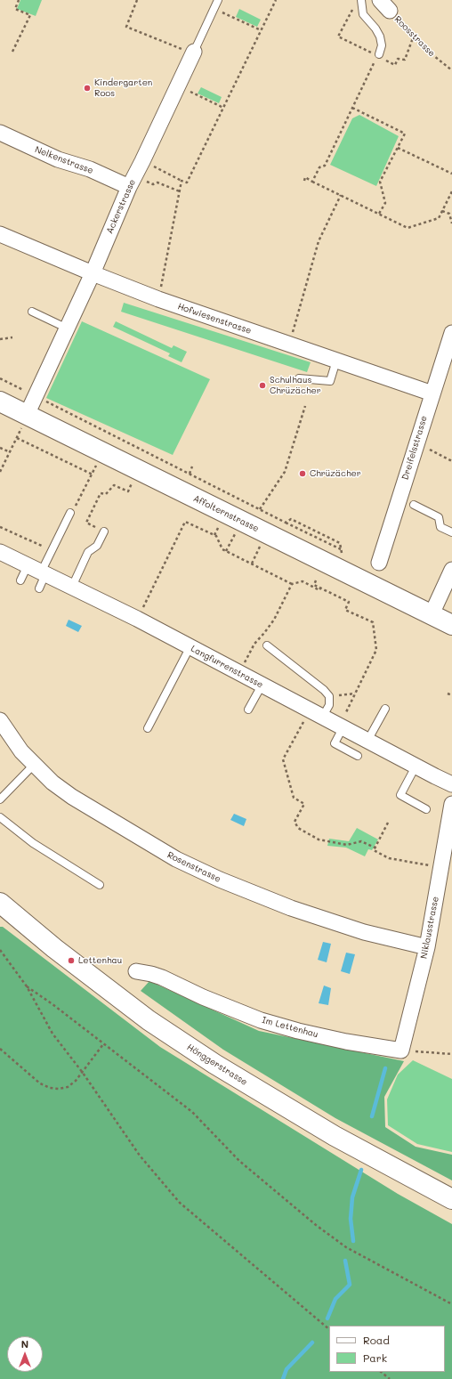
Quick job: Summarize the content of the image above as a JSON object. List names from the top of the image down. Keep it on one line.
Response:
{"streets":{"main road":["Affolternstrasse","Hönggerstrasse"],"street":["Nelkenstrasse","Ackerstrasse","Hofwiesenstrasse","Dreifelsstrasse","Langfurrenstrasse","Rosenstrasse","Niklausstrasse","Im Lettenhau"],"path":["Roosstrasse"]},"crossings":[["Nelkenstrasse","Ackerstrasse"],["Ackerstrasse","Hofwiesenstrasse"],["Ackerstrasse","Affolternstrasse"],["Hofwiesenstrasse","Dreifelsstrasse"],["Rosenstrasse","Niklausstrasse"],["Niklausstrasse","Im Lettenhau"]],"places":["Kindergarten Roos","Schulhaus Chrüzächer","Chrüzächer","Lettenhau"],"legend":["Road","Park"],"north":"top"}
